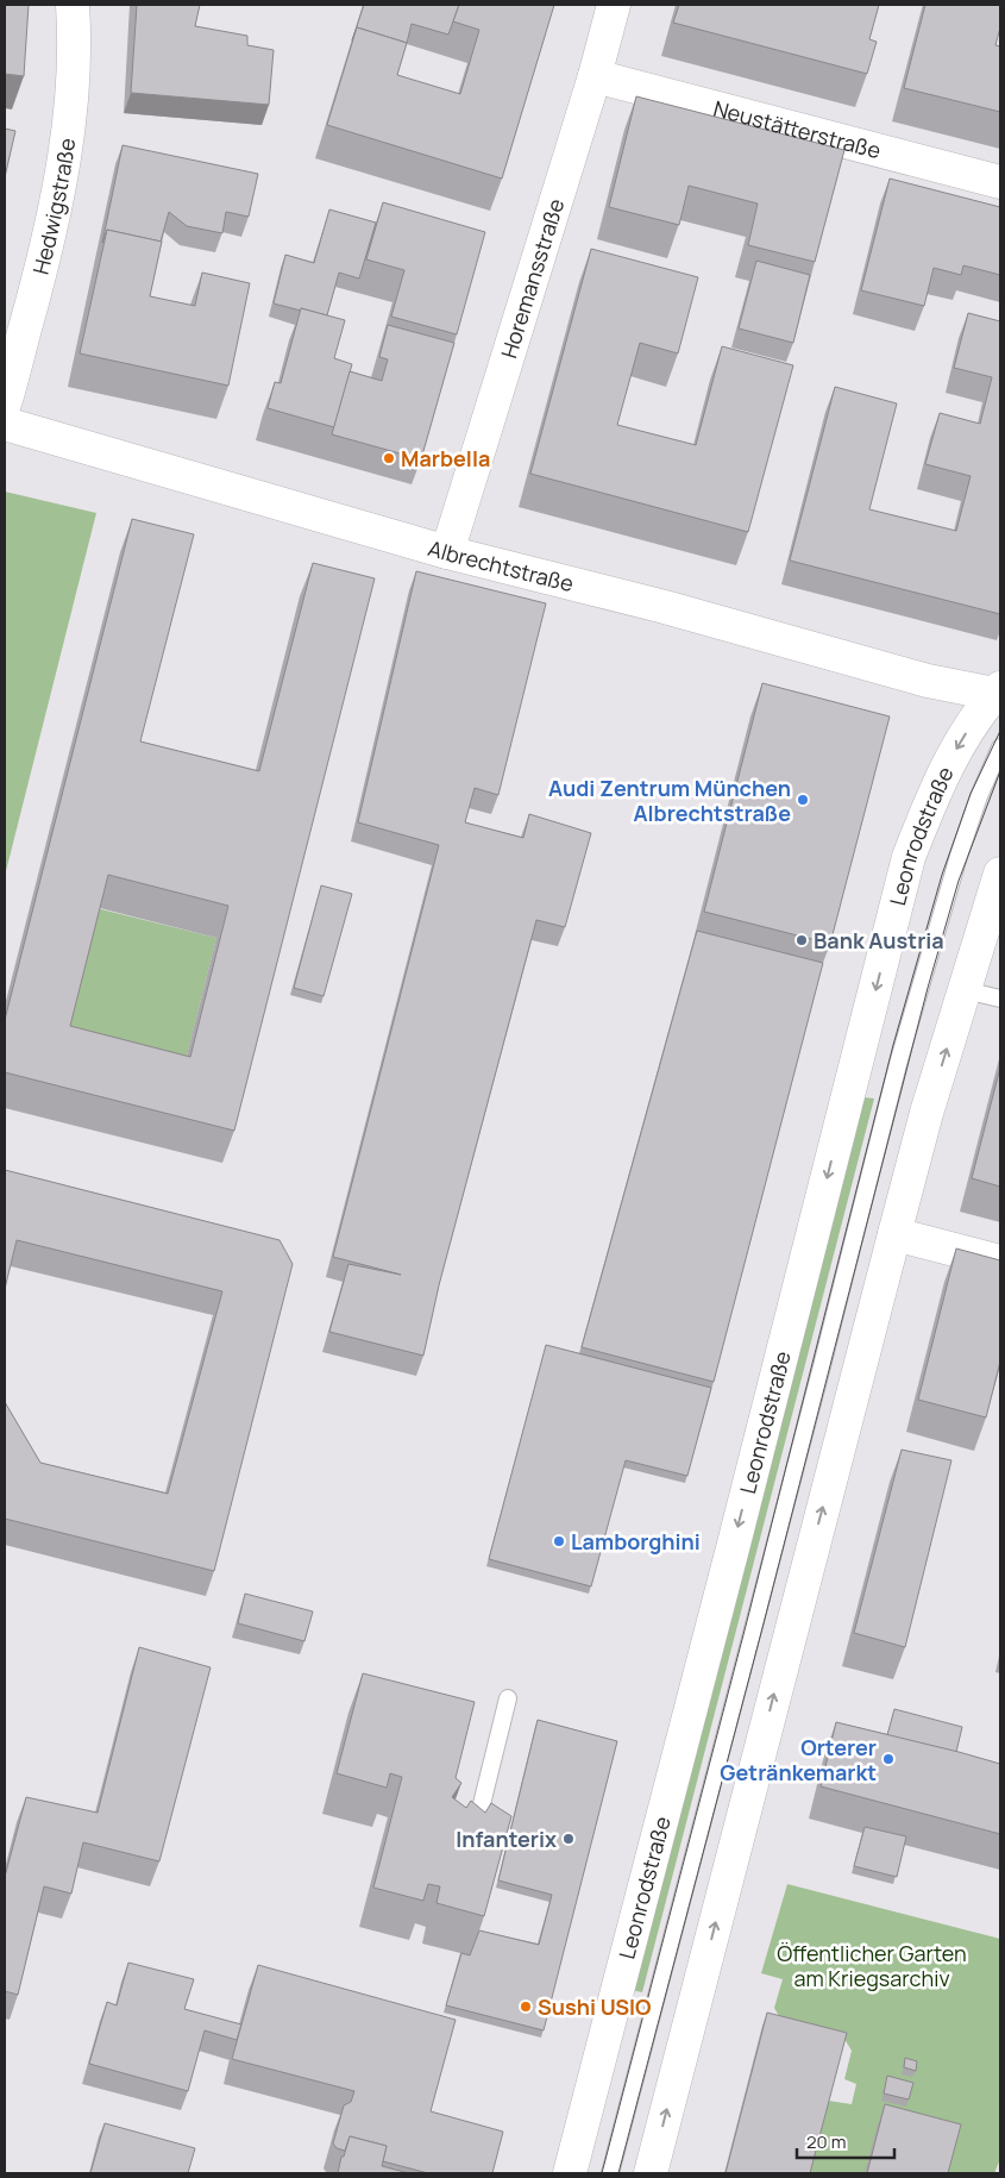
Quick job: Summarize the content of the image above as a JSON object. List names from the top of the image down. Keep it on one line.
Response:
{"streets":{"main road":["Neustätterstraße","Hedwigstraße","Horemansstraße","Albrechtstraße","Leonrodstraße"]},"crossings":[["Neustätterstraße","Horemansstraße"],["Horemansstraße","Albrechtstraße"],["Albrechtstraße","Leonrodstraße"]],"parks":["Öffentlicher Garten am Kriegsarchiv"],"places":["Marbella","Audi Zentrum München Albrechtstraße","Bank Austria","Lamborghini","Orterer Getränkemarkt","Infanterix","Sushi USIO"],"scale_bar":"20 m"}
